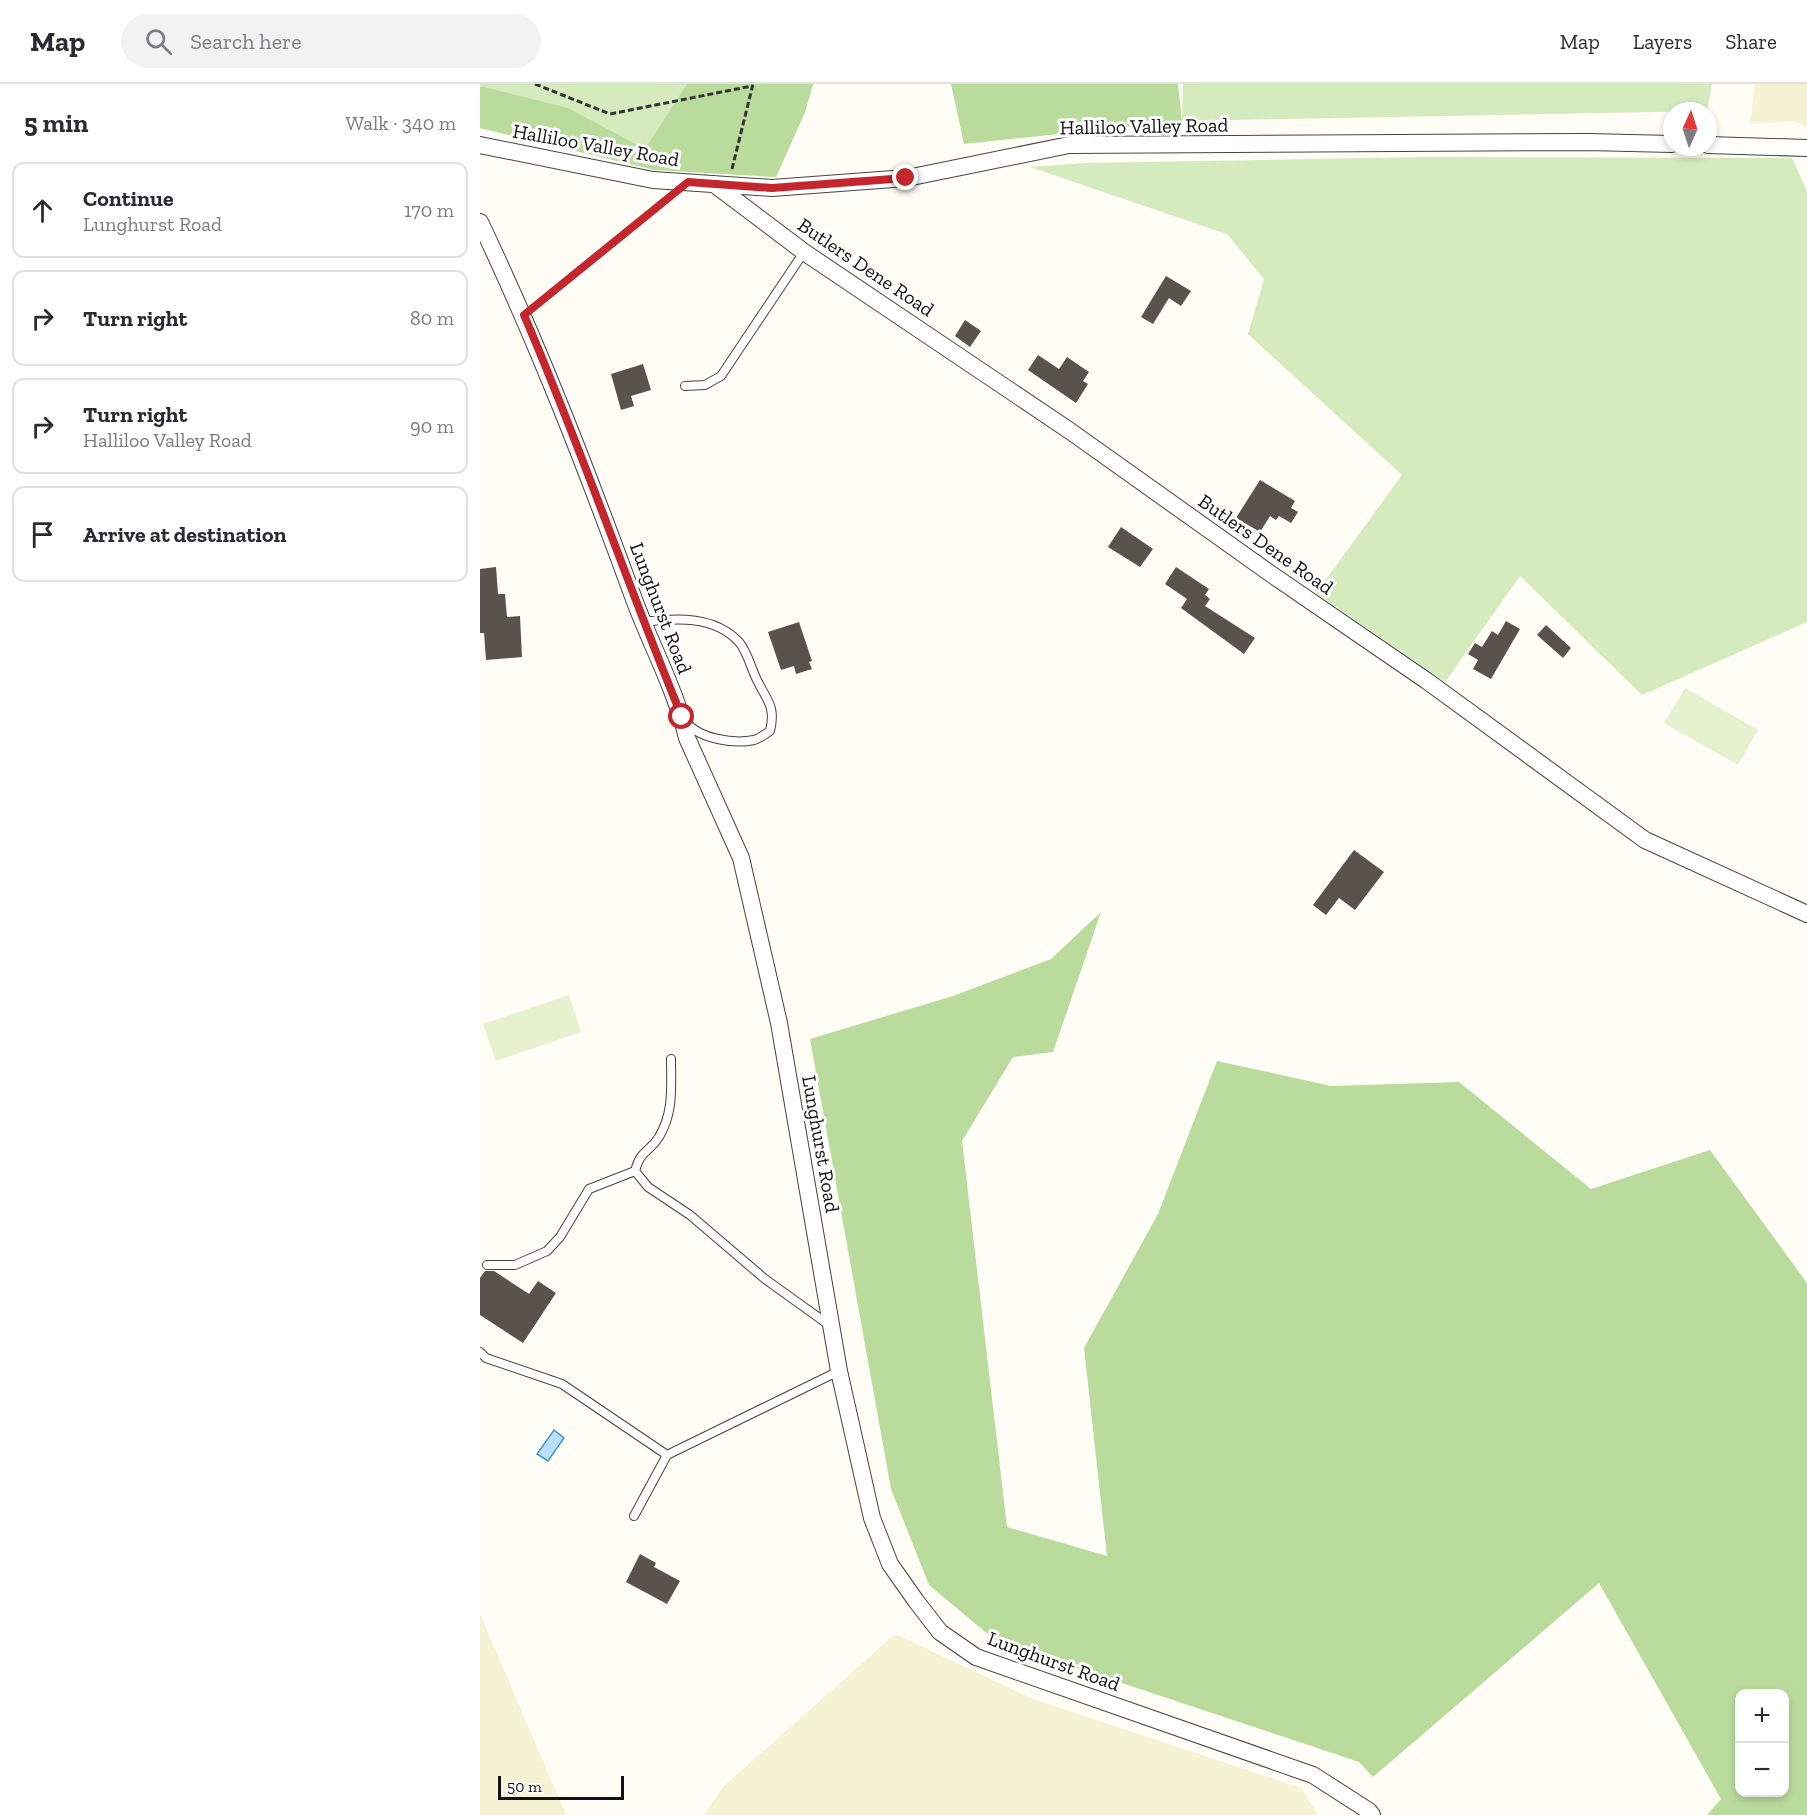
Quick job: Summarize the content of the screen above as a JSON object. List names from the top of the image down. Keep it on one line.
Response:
{"streets":{"street":["Halliloo Valley Road","Butlers Dene Road","Lunghurst Road"]},"crossings":[["Halliloo Valley Road","Butlers Dene Road"]],"scale_bar":"50 m","north":"top","page":{"header":"Map","search":"Search here","nav":["Map","Layers","Share"],"heading":["5 min","Walk · 340 m"],"list":[["Continue","Lunghurst Road","170 m"],["Turn right","80 m"],["Turn right","Halliloo Valley Road","90 m"],"Arrive at destination"],"map_buttons":["+","−"],"scale":"50 m"}}
